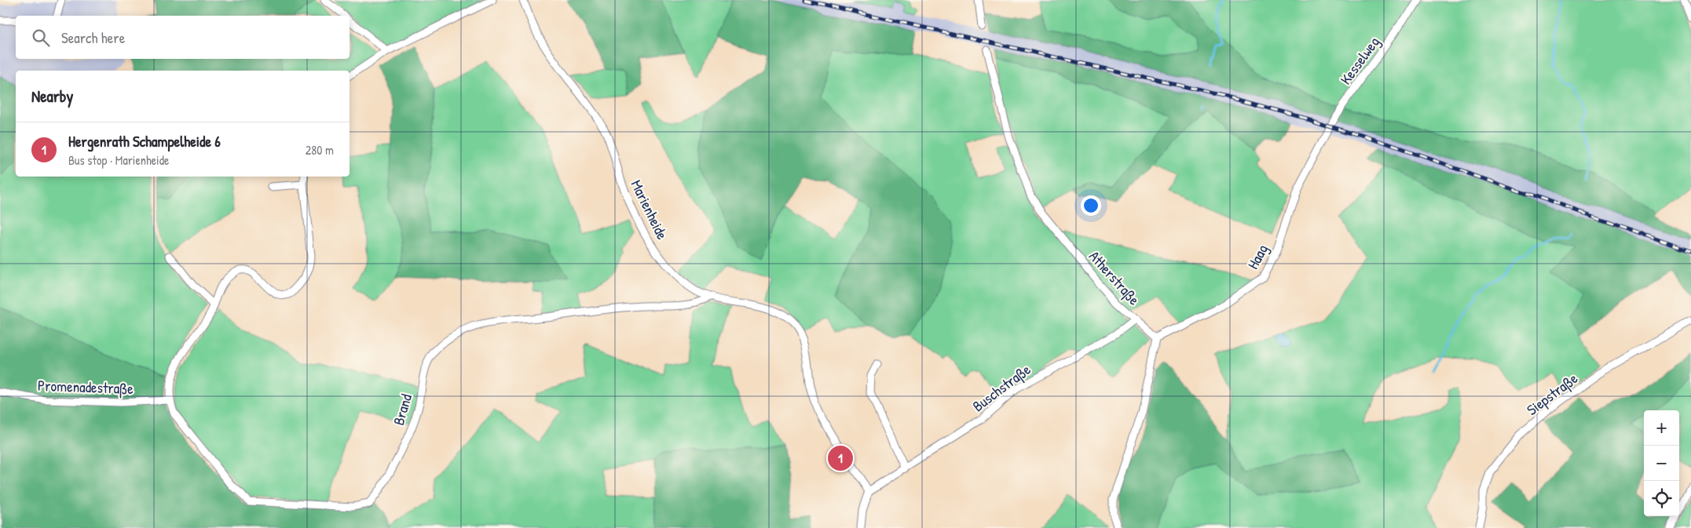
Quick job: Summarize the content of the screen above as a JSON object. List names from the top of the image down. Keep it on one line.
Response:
{"streets":{"street":["Kesselweg","Marienheide","Haag","Atherstraße","Promenadestraße","Buschstraße","Siepstraße","Brand"]},"crossings":[["Kesselweg","Haag"],["Marienheide","Buschstraße"],["Marienheide","Brand"],["Haag","Atherstraße"],["Atherstraße","Buschstraße"],["Promenadestraße","Brand"]],"page":{"search":"Search here","heading":"Nearby","list":[{"mark":"1","name":"Hergenrath Schampelheide 6","note":"Bus stop · Marienheide","value":"280 m"}],"map_buttons":["+","−"],"pins":"1"}}
